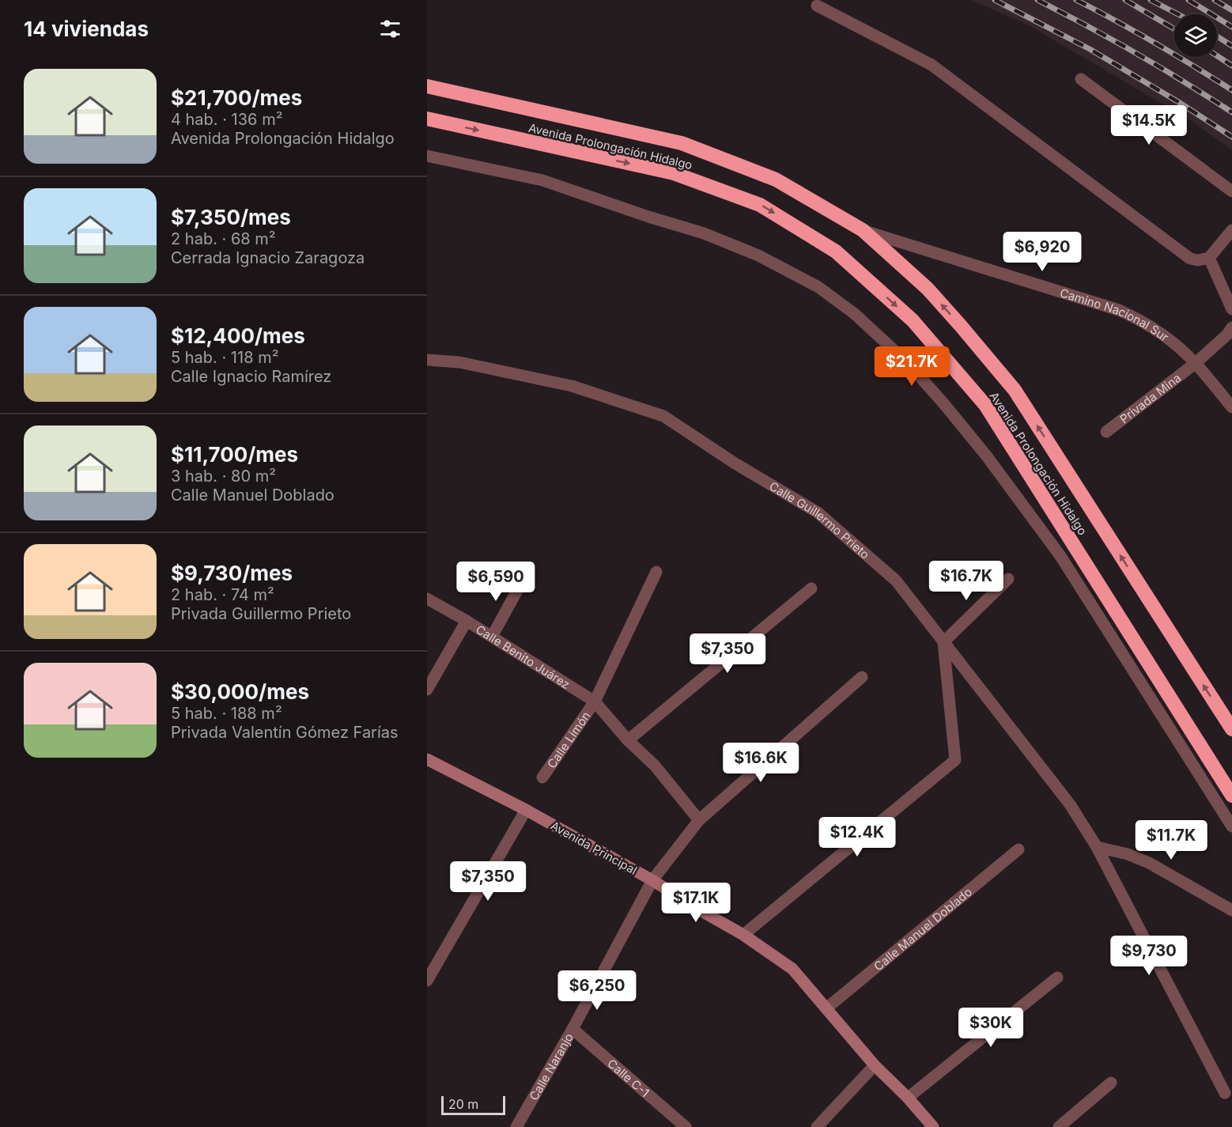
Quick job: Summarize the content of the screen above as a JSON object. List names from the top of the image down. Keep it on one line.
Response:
{"streets":{"highway":["Avenida Prolongación Hidalgo"],"street":["Camino Nacional Sur","Privada Mina","Calle Guillermo Prieto","Calle Benito Juárez","Calle Limón","Avenida Principal","Calle Manuel Doblado","Calle Naranjo","Calle C-1"]},"crossings":[["Avenida Prolongación Hidalgo","Camino Nacional Sur"],["Camino Nacional Sur","Privada Mina"],["Calle Benito Juárez","Calle Limón"],["Calle Benito Juárez","Calle Naranjo"],["Avenida Principal","Calle Manuel Doblado"],["Avenida Principal","Calle Naranjo"],["Calle Naranjo","Calle C-1"]],"scale_bar":"20 m","page":{"heading":"14 viviendas","list":[{"name":"$21,700/mes","note":"4 hab. · 136 m² · Avenida Prolongación Hidalgo"},{"name":"$7,350/mes","note":"2 hab. · 68 m² · Cerrada Ignacio Zaragoza"},{"name":"$12,400/mes","note":"5 hab. · 118 m² · Calle Ignacio Ramírez"},{"name":"$11,700/mes","note":"3 hab. · 80 m² · Calle Manuel Doblado"},{"name":"$9,730/mes","note":"2 hab. · 74 m² · Privada Guillermo Prieto"},{"name":"$30,000/mes","note":"5 hab. · 188 m² · Privada Valentín Gómez Farías"}],"price":["$14.5K","$6,920","$21.7K","$16.7K","$6,590","$7,350","$16.6K","$12.4K","$11.7K","$7,350","$17.1K","$9,730","$6,250","$30K"],"scale":"20 m"}}
